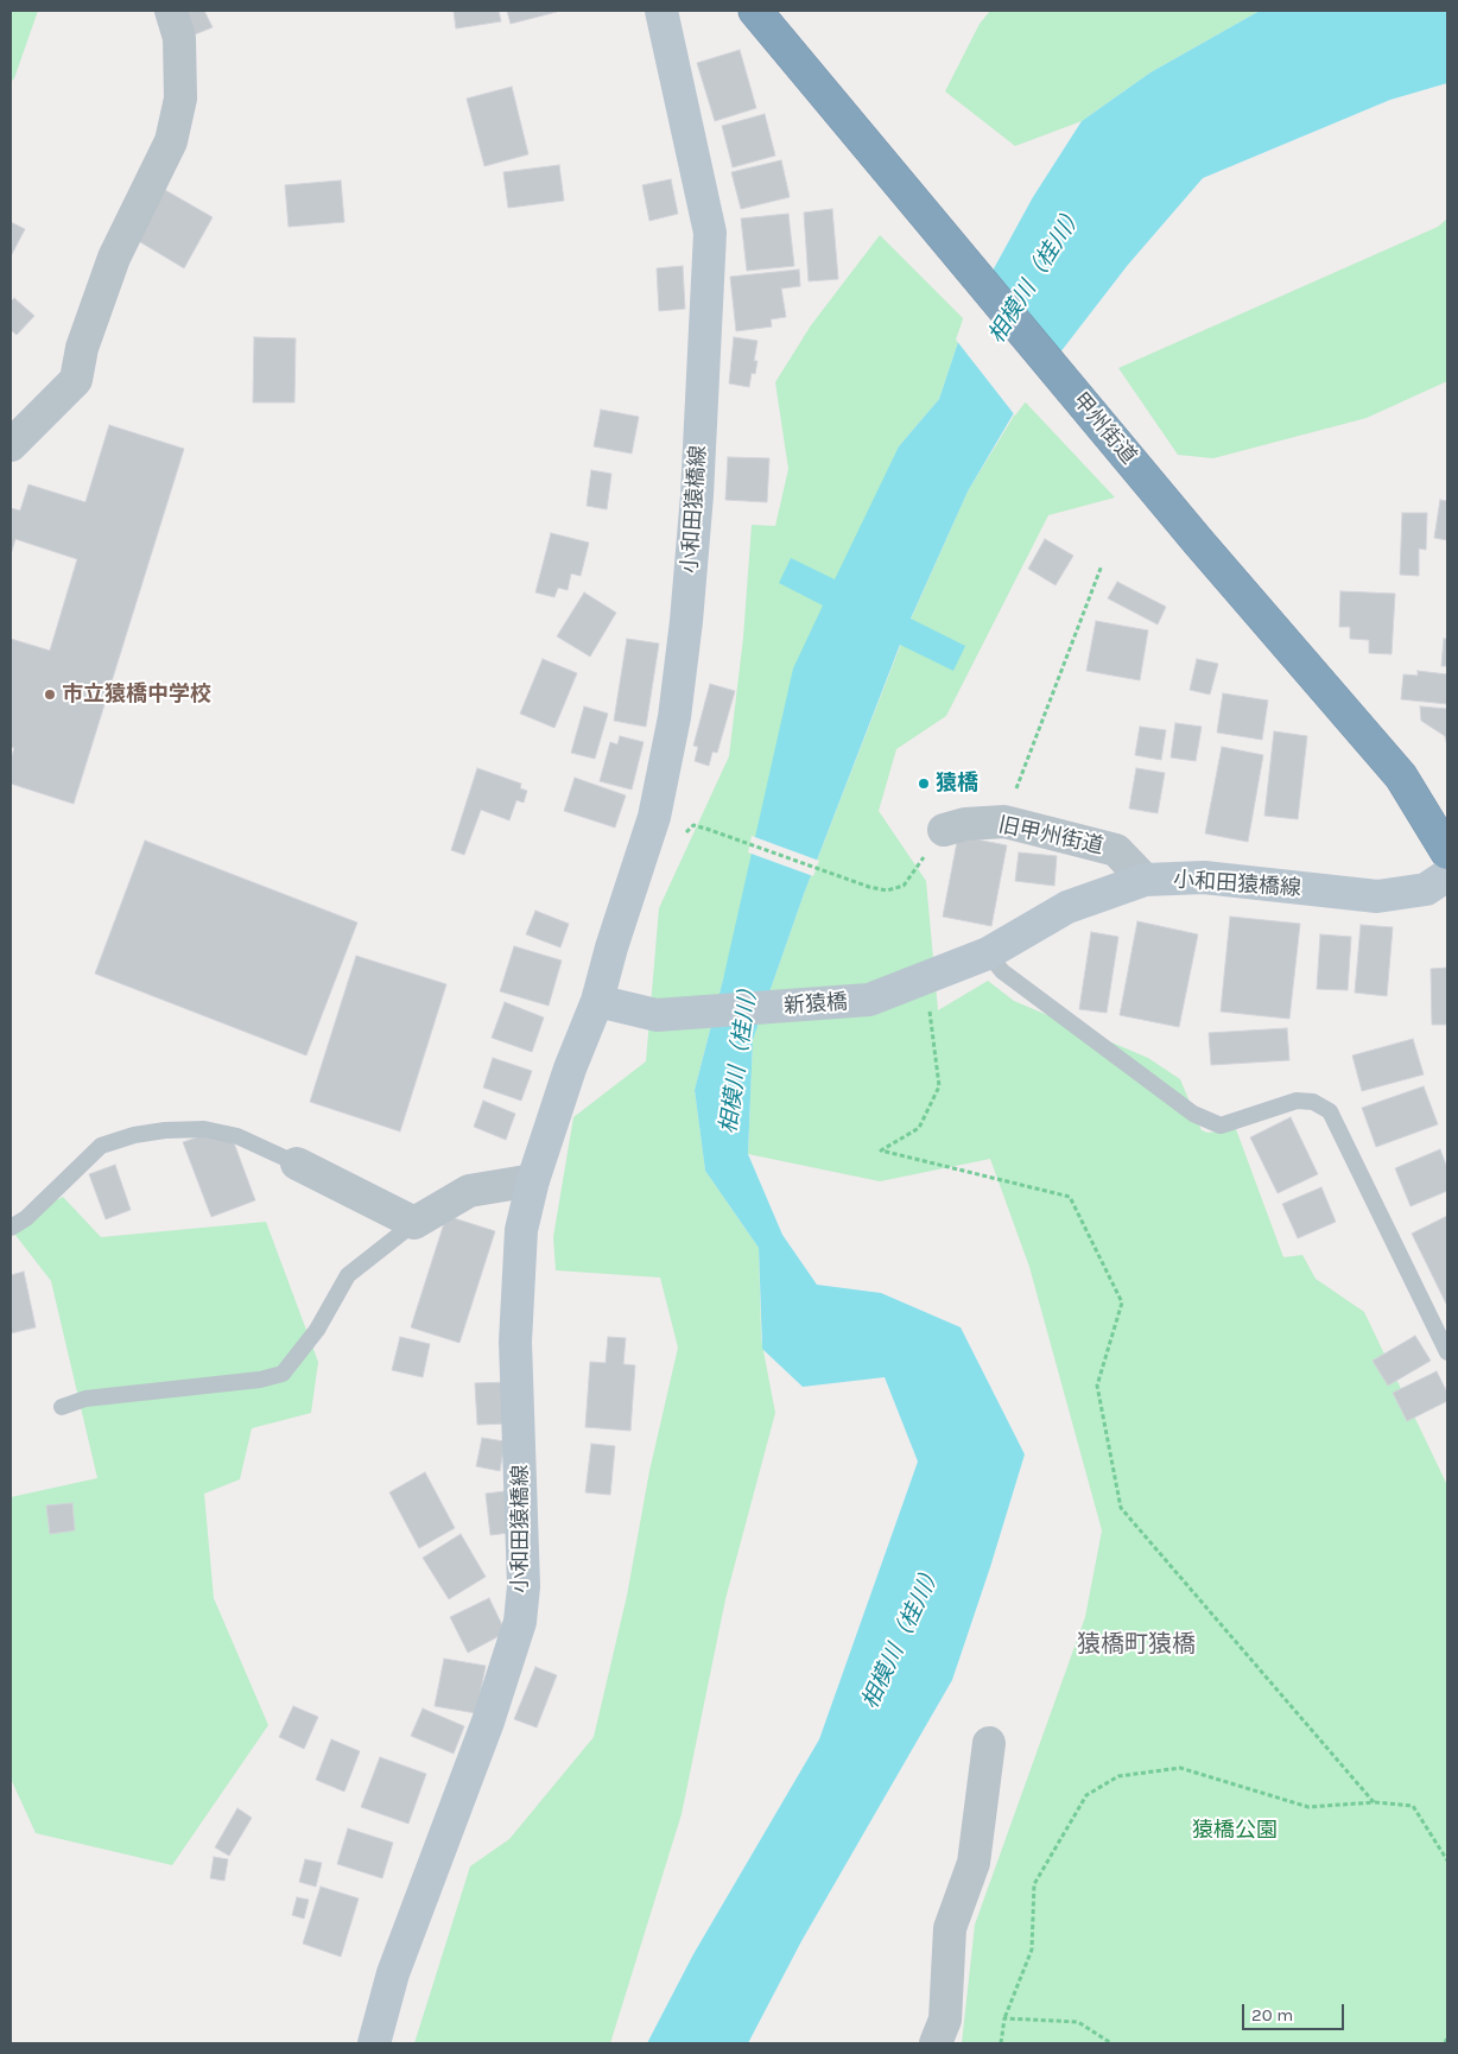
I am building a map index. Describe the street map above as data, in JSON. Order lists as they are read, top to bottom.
{
  "streets": {
    "highway": ["甲州街道"],
    "main road": ["小和田猿橋線", "新猿橋"],
    "street": ["旧甲州街道"]
  },
  "crossings": [
    ["小和田猿橋線", "旧甲州街道"],
    ["小和田猿橋線", "新猿橋"]
  ],
  "districts": ["猿橋町猿橋"],
  "water": ["相模川（桂川）"],
  "parks": ["猿橋公園"],
  "places": ["市立猿橋中学校", "猿橋"],
  "scale_bar": "20 m"
}
